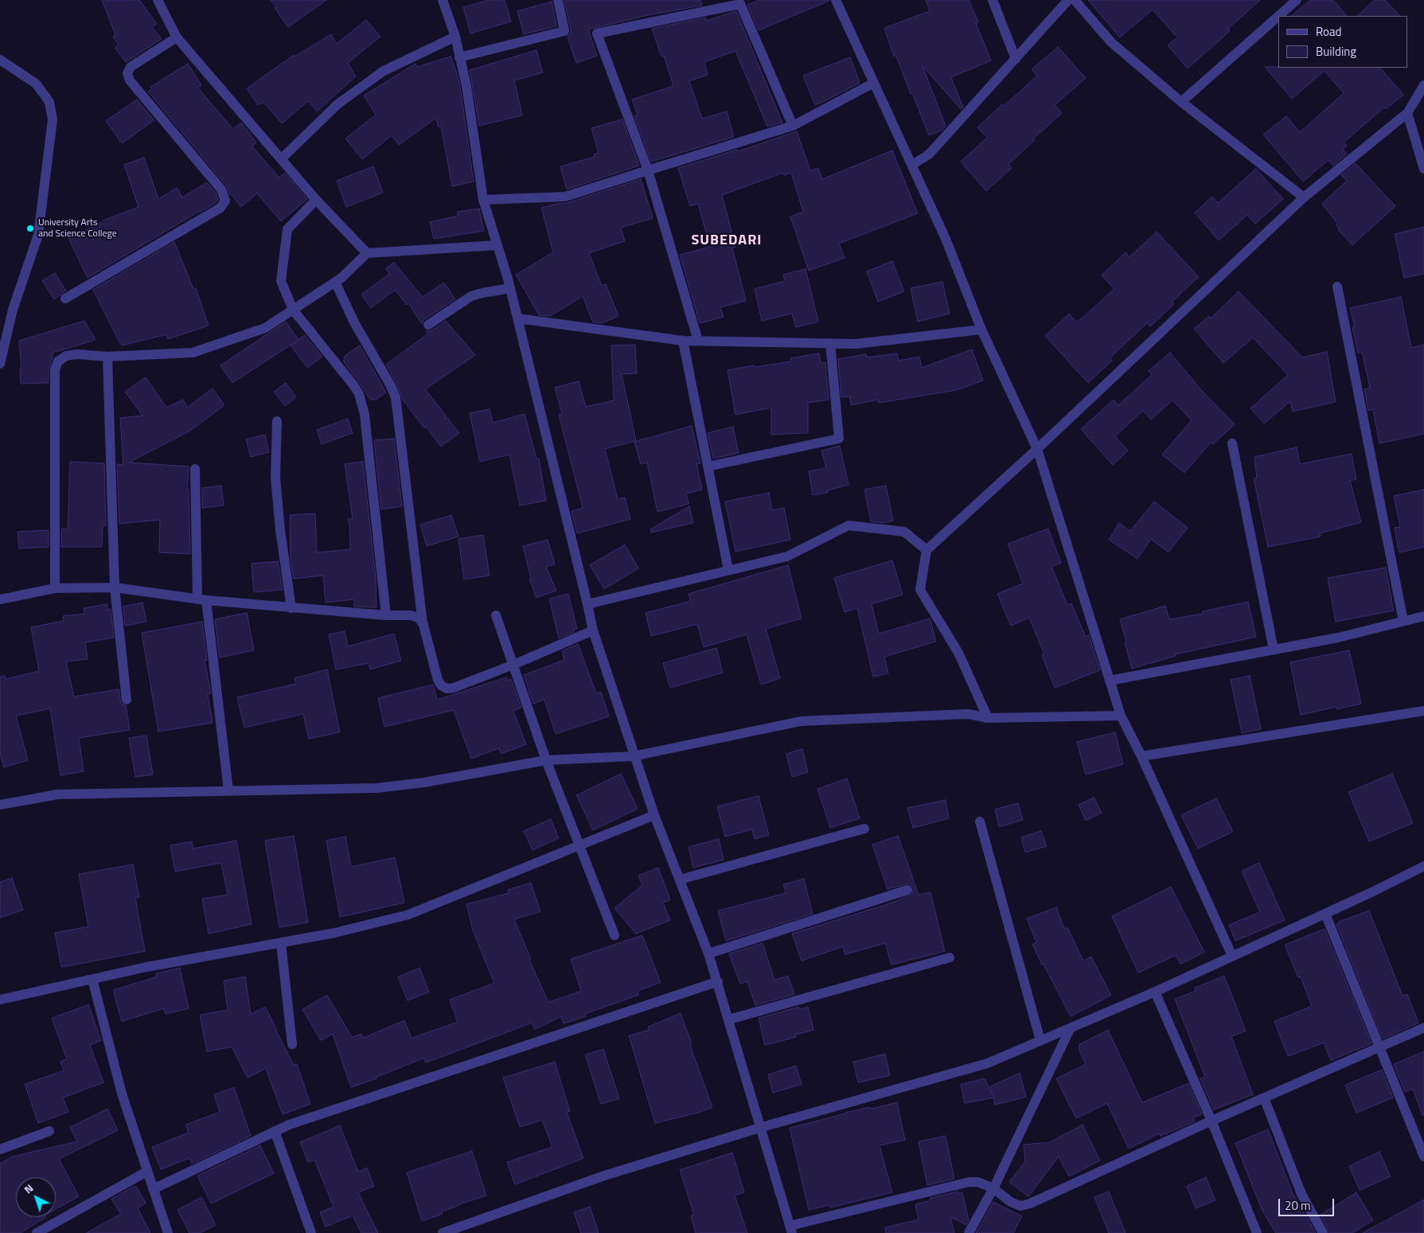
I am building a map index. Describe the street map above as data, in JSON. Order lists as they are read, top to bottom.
{
  "districts": ["SUBEDARI"],
  "places": ["University Arts and Science College"],
  "legend": ["Road", "Building"],
  "scale_bar": "20 m",
  "north": "top left"
}
